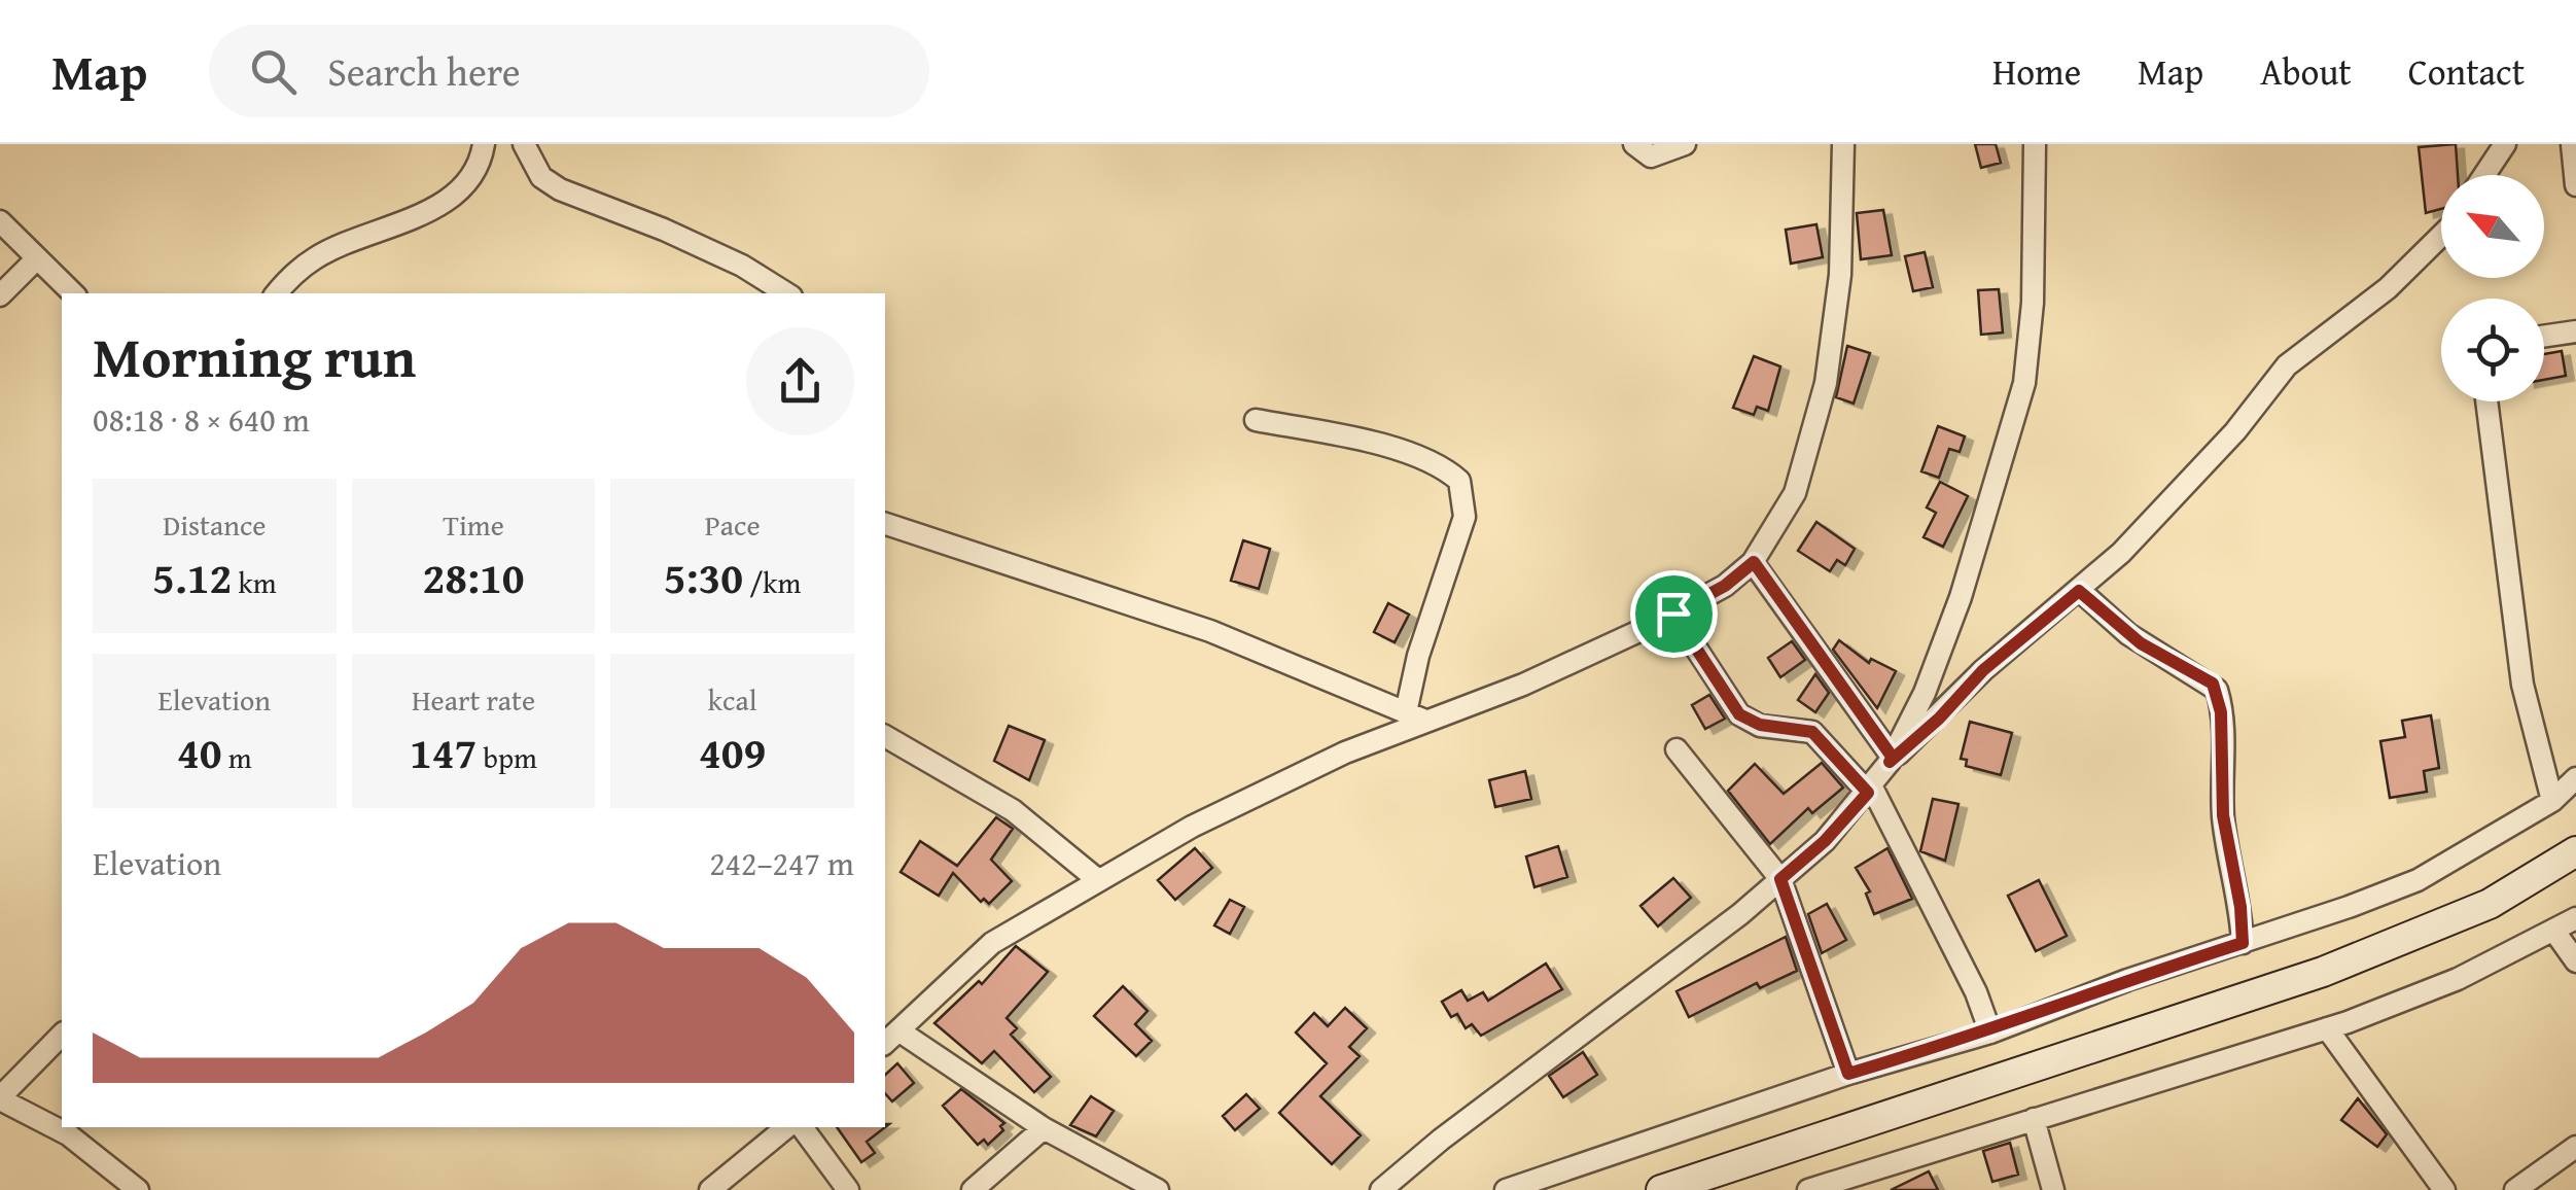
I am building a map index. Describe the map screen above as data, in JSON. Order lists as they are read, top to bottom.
{
  "north": "top left",
  "page": {
    "header": "Map",
    "search": "Search here",
    "nav": [
      "Home",
      "Map",
      "About",
      "Contact"
    ],
    "heading": ["Morning run", "08:18 · 8 × 640 m"],
    "stats": [
      ["Distance", "5.12 km"],
      ["Time", "28:10"],
      ["Pace", "5:30 /km"],
      ["Elevation", "40 m"],
      ["Heart rate", "147 bpm"],
      ["kcal", "409"]
    ],
    "chart": ["Elevation", "242–247 m"]
  }
}
